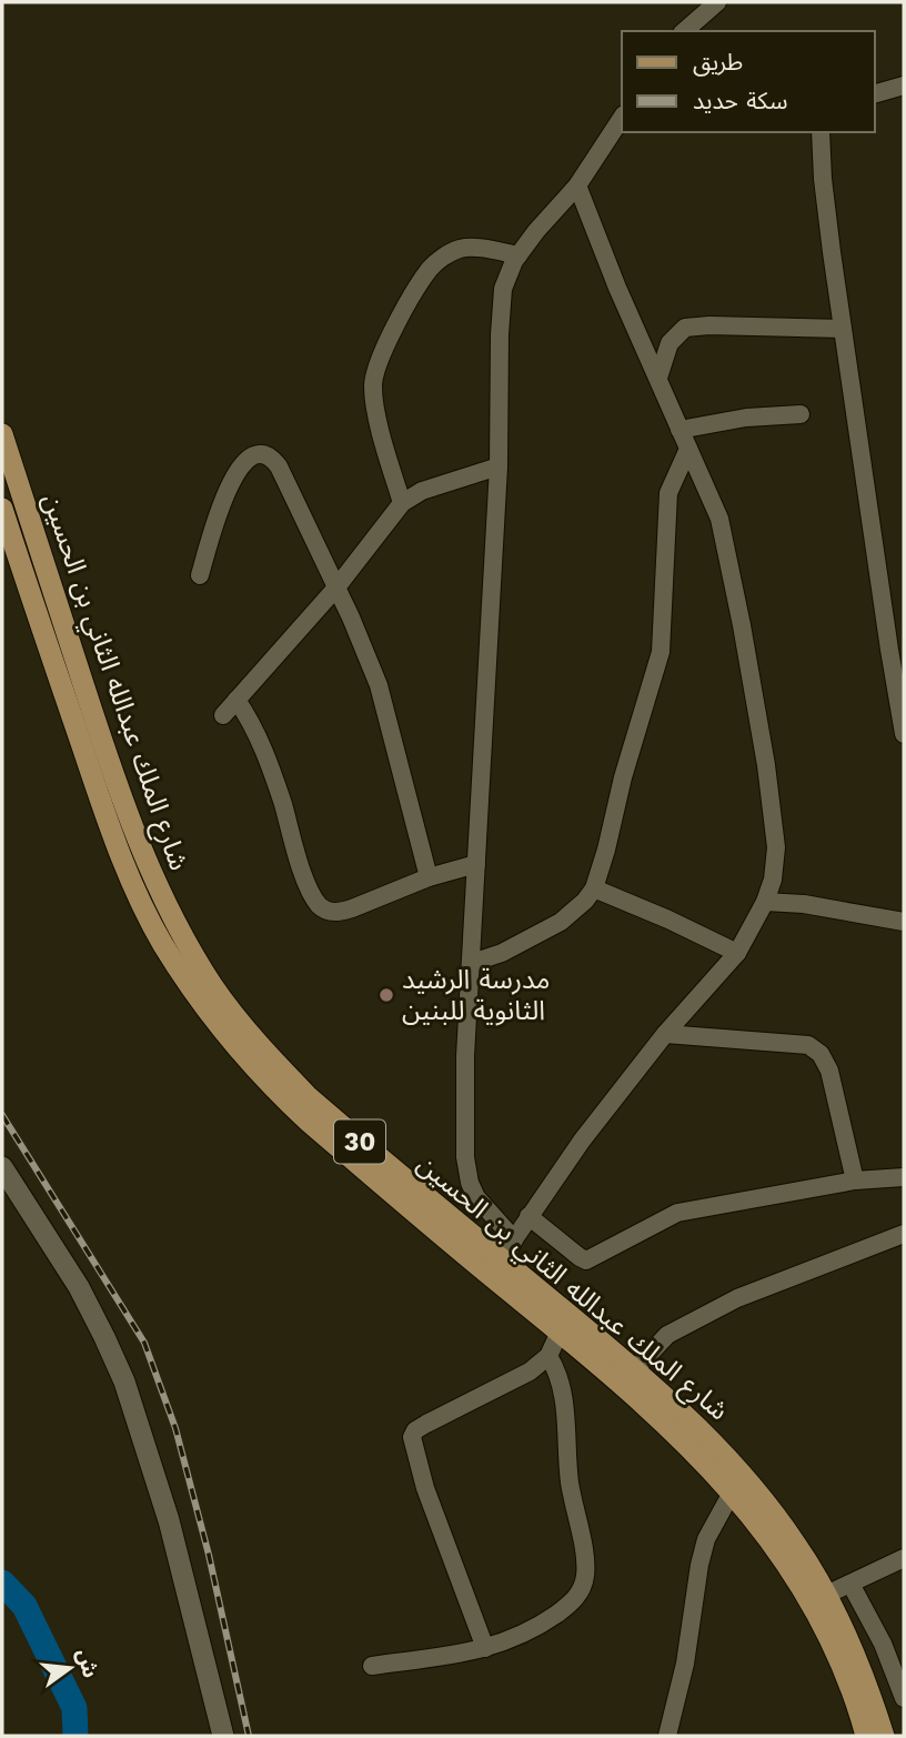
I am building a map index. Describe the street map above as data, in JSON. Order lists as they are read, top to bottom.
{
  "streets": {
    "main road": ["شارع الملك عبدالله الثاني بن الحسين", "30"]
  },
  "places": ["مدرسة الرشيد الثانوية للبنين"],
  "legend": ["طريق", "سكة حديد"],
  "north": "right"
}
